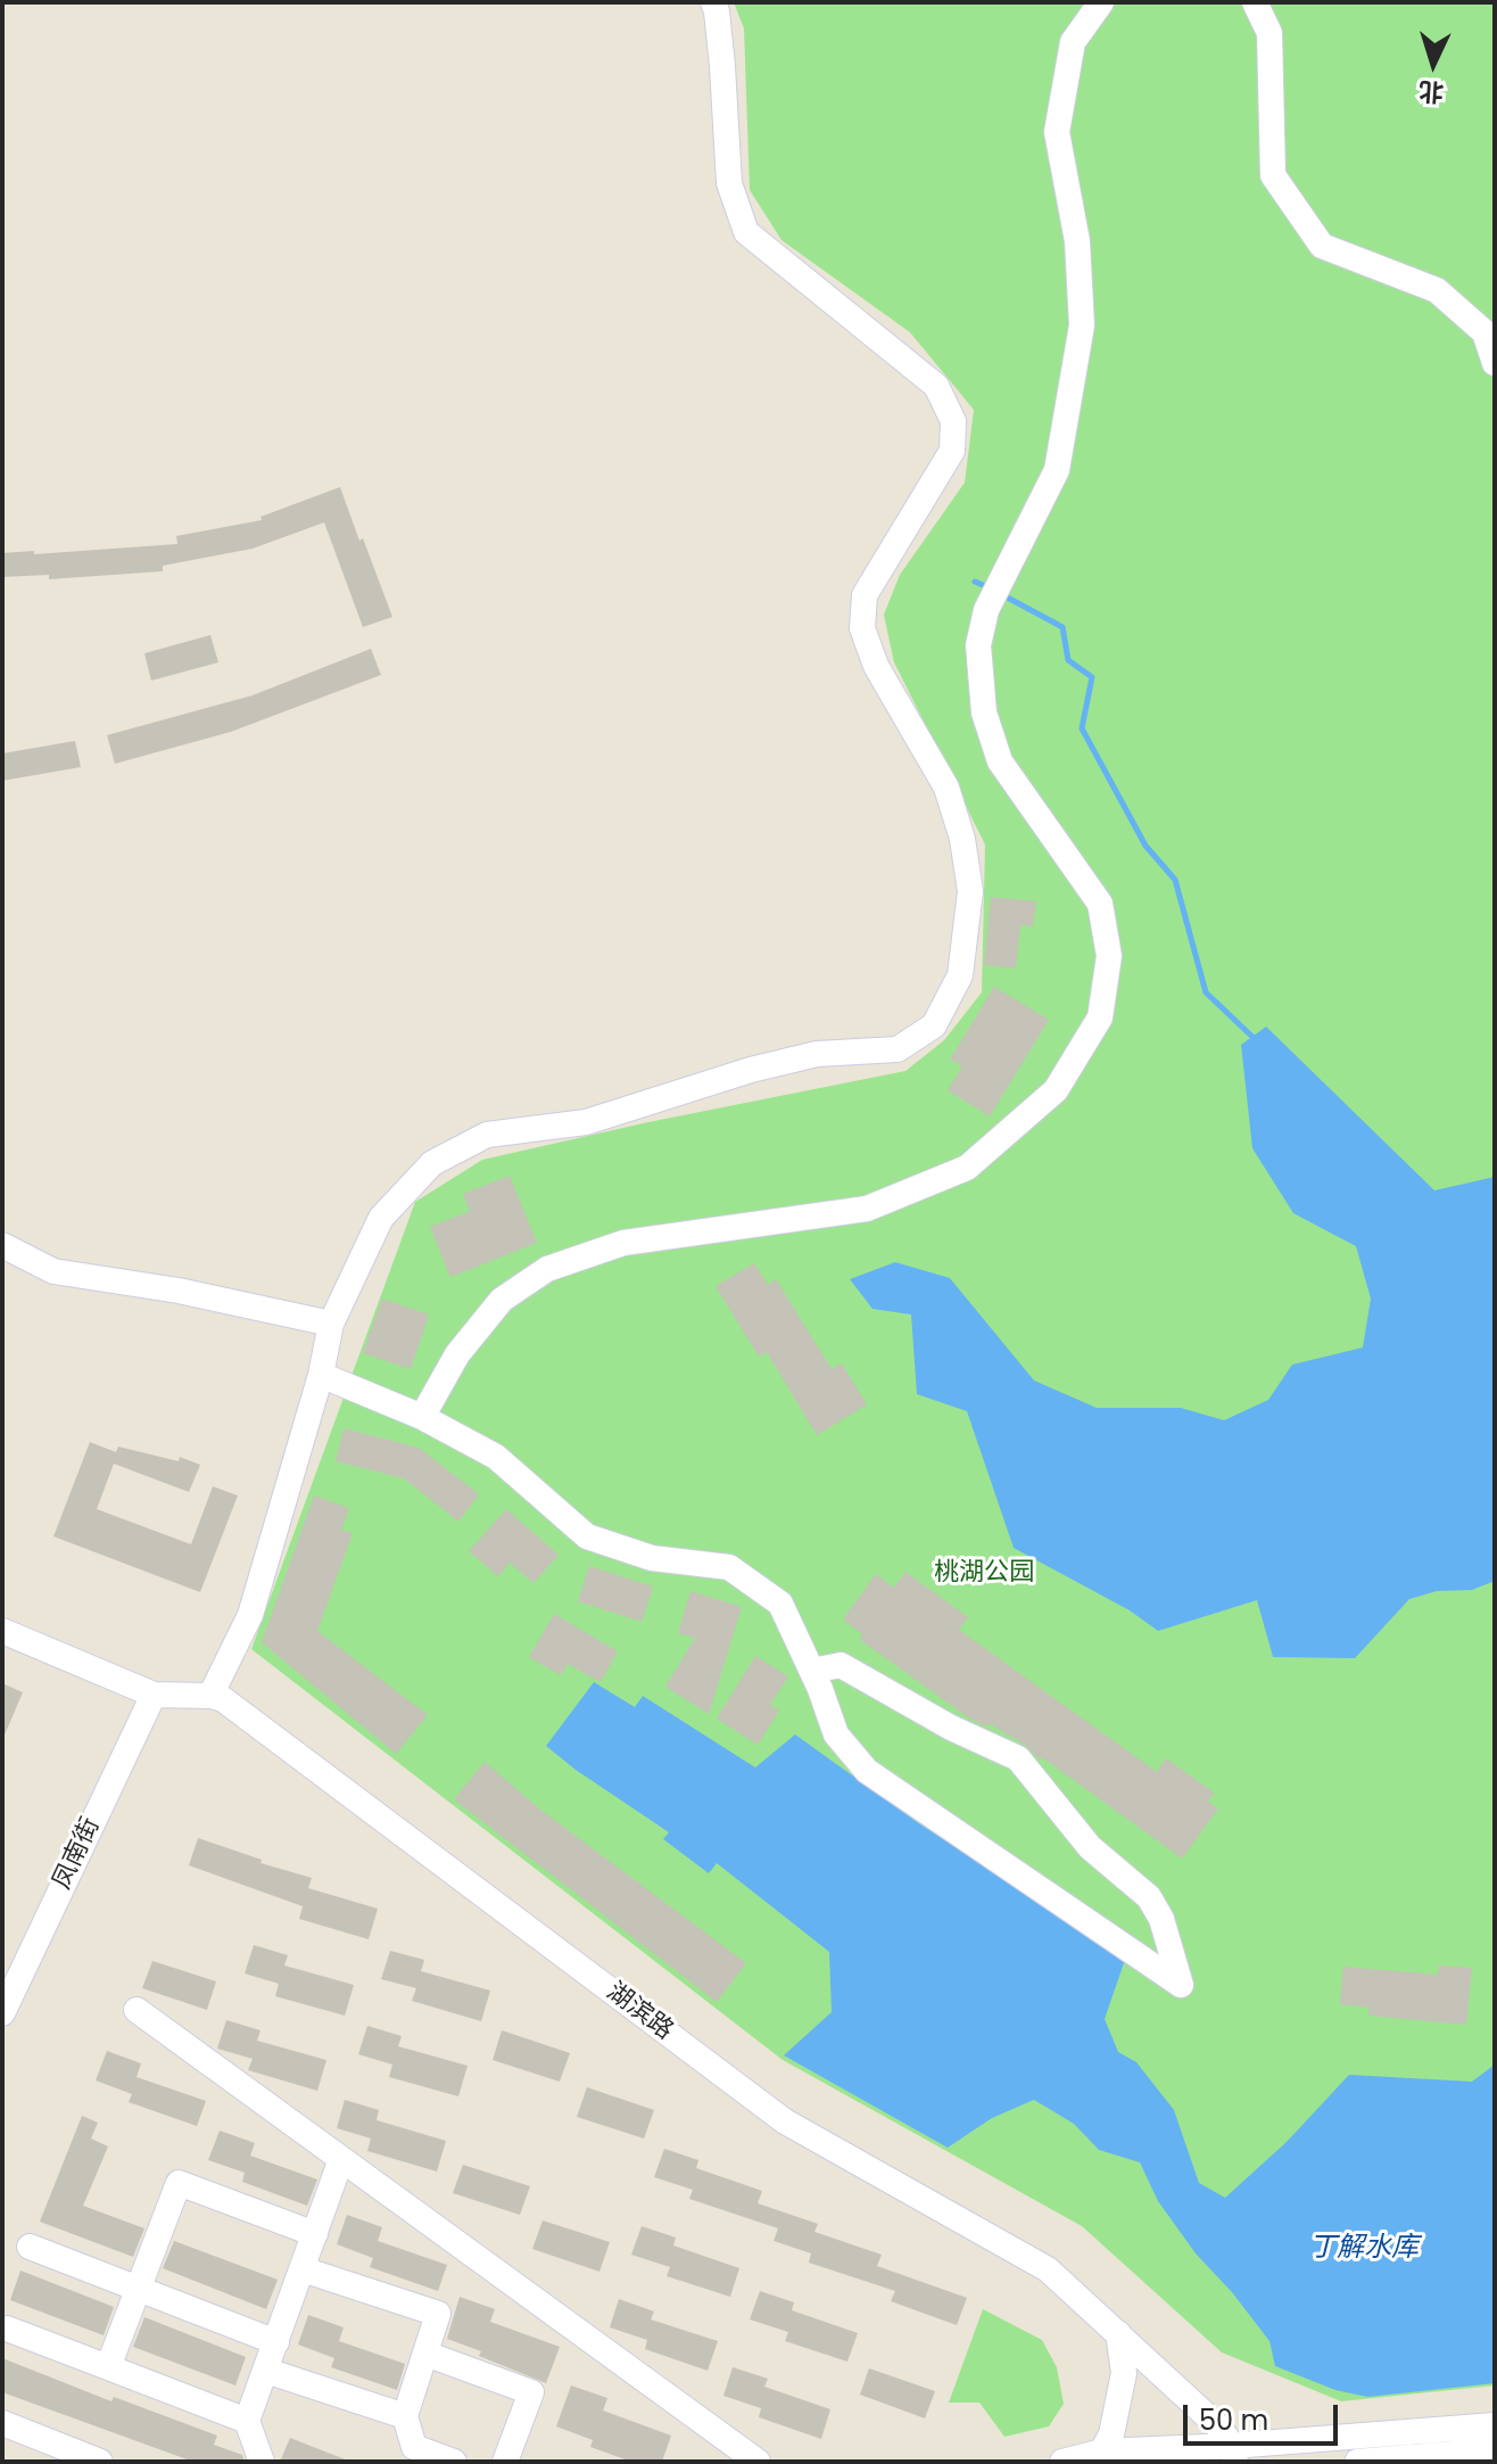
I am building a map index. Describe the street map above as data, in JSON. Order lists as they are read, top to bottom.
{
  "streets": {
    "street": ["凤南街", "湖滨路"]
  },
  "crossings": [
    ["凤南街", "湖滨路"]
  ],
  "water": ["丁解水库"],
  "parks": ["桃湖公园"],
  "scale_bar": "50 m",
  "north": "bottom"
}
